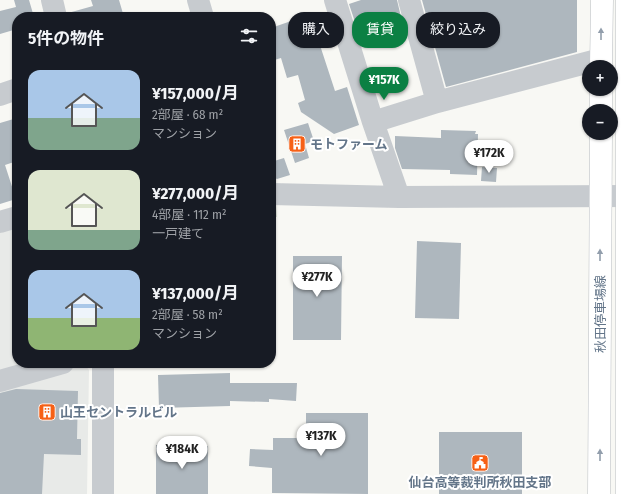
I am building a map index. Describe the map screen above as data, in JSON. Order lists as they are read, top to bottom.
{
  "streets": {
    "main road": ["秋田停車場線"]
  },
  "places": {
    "building": ["モトファーム", "山王セントラルビル"],
    "public building": ["仙台高等裁判所秋田支部"]
  },
  "page": {
    "chip": ["購入", "賃貸", "絞り込み"],
    "heading": "5件の物件",
    "map_buttons": ["+", "−"],
    "list": [
      {
        "name": "¥157,000/月",
        "note": "2部屋 · 68 m² · マンション"
      },
      {
        "name": "¥277,000/月",
        "note": "4部屋 · 112 m² · 一戸建て"
      },
      {
        "name": "¥137,000/月",
        "note": "2部屋 · 58 m² · マンション"
      }
    ],
    "price": [
      "¥157K",
      "¥172K",
      "¥277K",
      "¥137K",
      "¥184K"
    ]
  }
}
